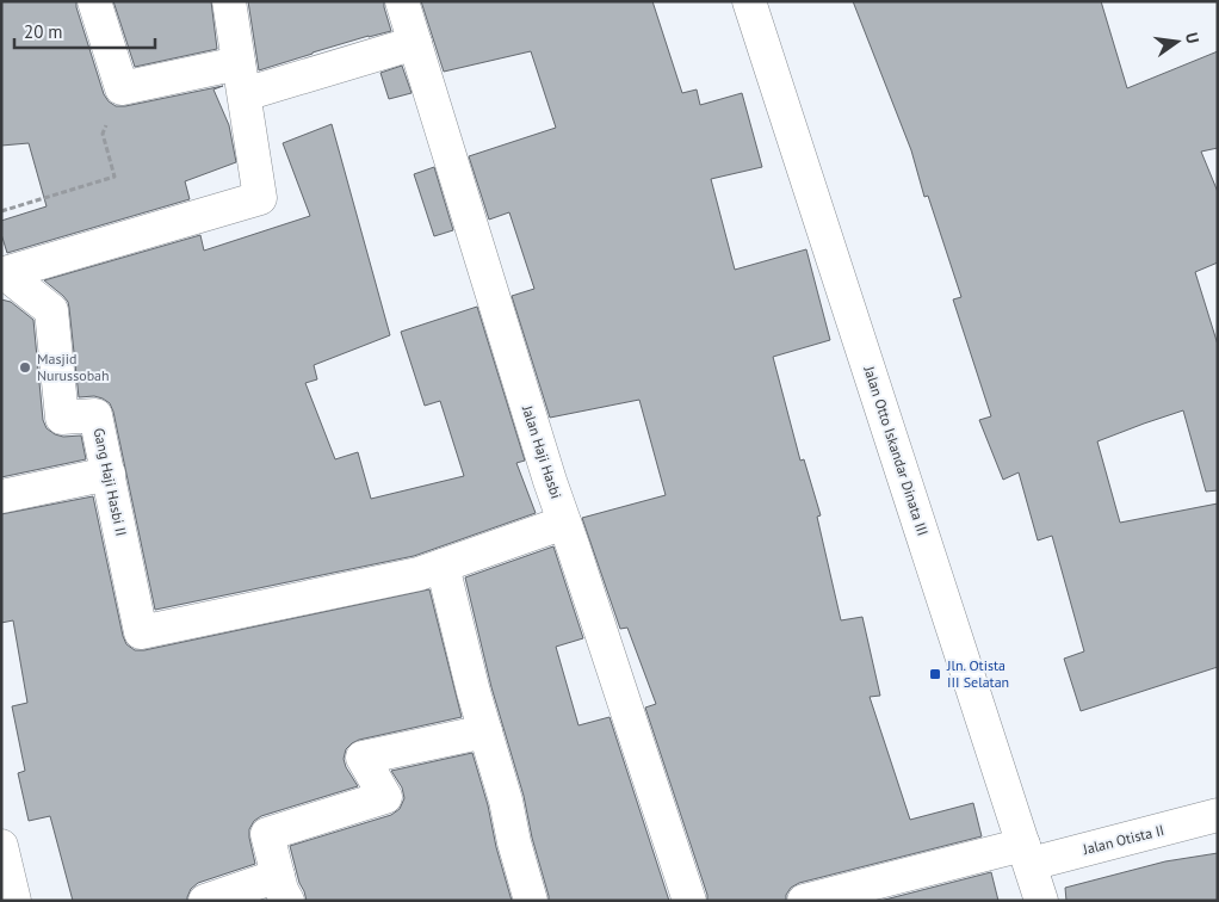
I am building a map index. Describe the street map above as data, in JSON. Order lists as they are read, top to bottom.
{
  "streets": {
    "street": [
      "Jalan Otto Iskandar Dinata III",
      "Jalan Haji Hasbi",
      "Gang Haji Hasbi II",
      "Jalan Otista II"
    ]
  },
  "crossings": [
    ["Jalan Otto Iskandar Dinata III", "Jalan Otista II"],
    ["Jalan Haji Hasbi", "Gang Haji Hasbi II"]
  ],
  "places": {
    "other": ["Masjid Nurussobah"],
    "transit": ["Jln. Otista III Selatan"]
  },
  "scale_bar": "20 m",
  "north": "right"
}
